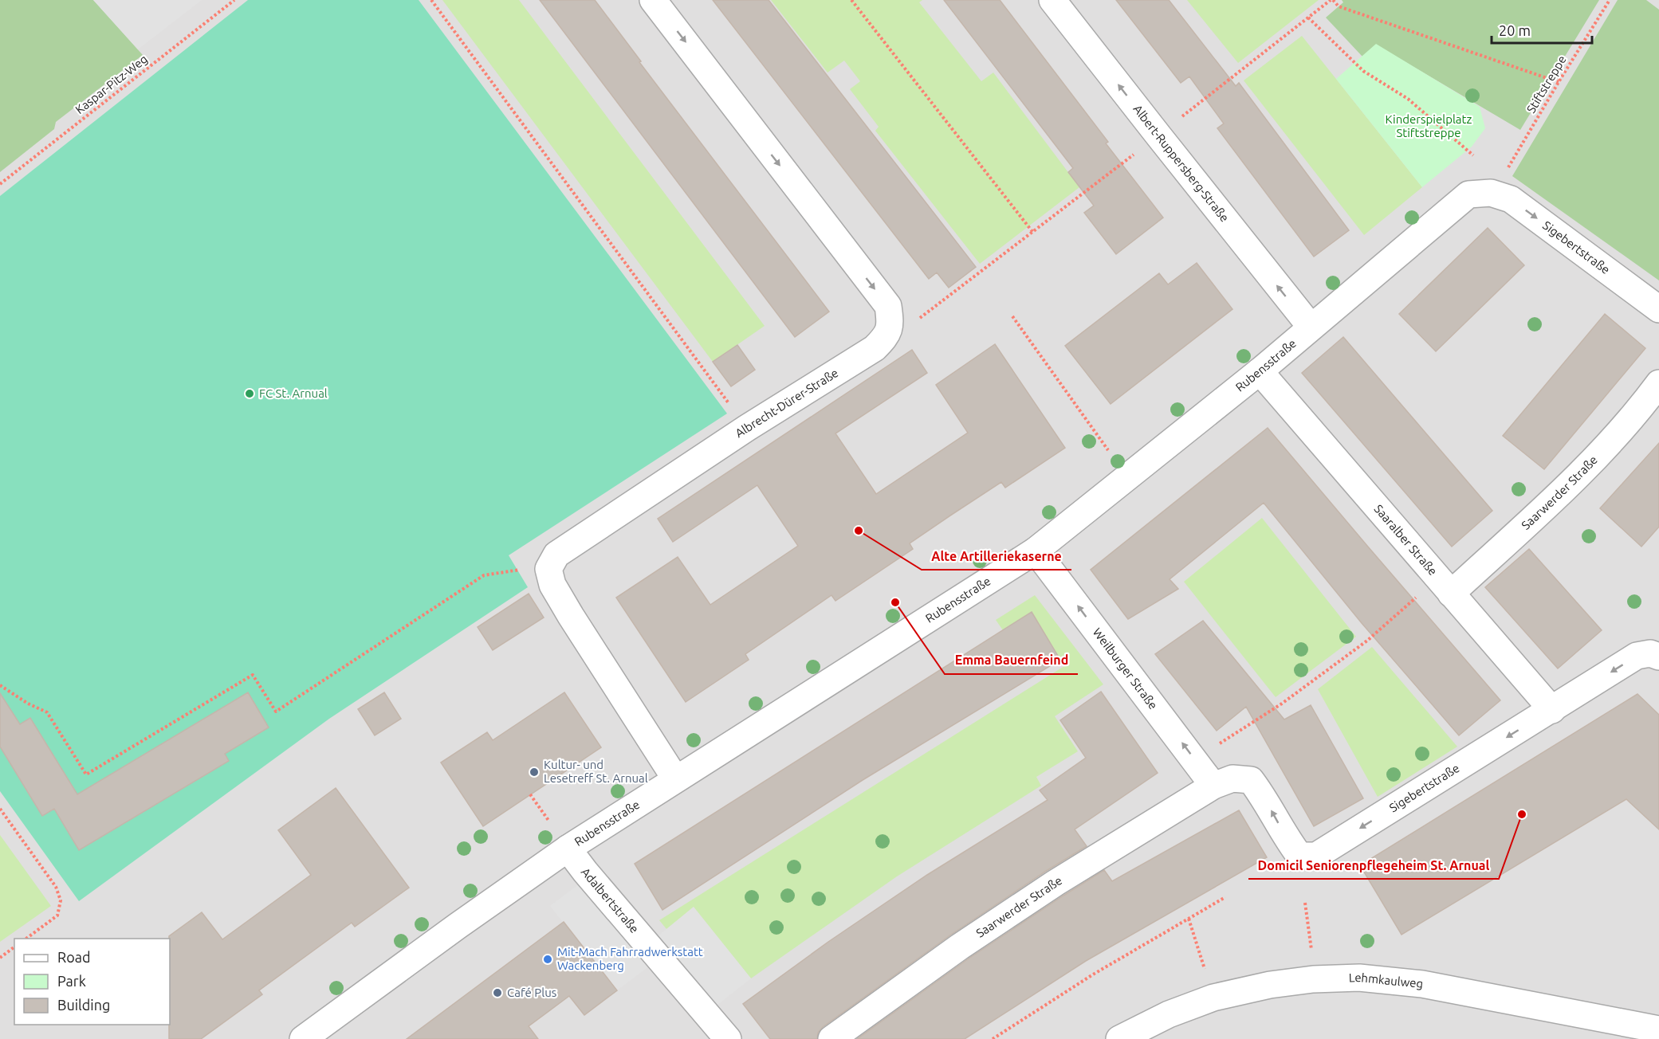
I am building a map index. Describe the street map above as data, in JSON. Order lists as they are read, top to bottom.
{
  "streets": {
    "street": [
      "Albert-Ruppersberg-Straße",
      "Sigebertstraße",
      "Rubensstraße",
      "Albrecht-Dürer-Straße",
      "Saarwerder Straße",
      "Saaralber Straße",
      "Weilburger Straße",
      "Adalbertstraße",
      "Lehmkaulweg"
    ],
    "path": ["Kaspar-Pitz-Weg", "Stiftstreppe"]
  },
  "crossings": [
    ["Albert-Ruppersberg-Straße", "Rubensstraße"],
    ["Sigebertstraße", "Rubensstraße"],
    ["Sigebertstraße", "Saarwerder Straße"],
    ["Sigebertstraße", "Saaralber Straße"],
    ["Sigebertstraße", "Weilburger Straße"],
    ["Rubensstraße", "Saaralber Straße"],
    ["Rubensstraße", "Weilburger Straße"],
    ["Rubensstraße", "Adalbertstraße"],
    ["Saarwerder Straße", "Saaralber Straße"],
    ["Saarwerder Straße", "Weilburger Straße"]
  ],
  "one_way": ["Albert-Ruppersberg-Straße", "Weilburger Straße"],
  "parks": ["Kinderspielplatz Stiftstreppe"],
  "places": [
    "FC St. Arnual",
    "Alte Artilleriekaserne",
    "Emma Bauernfeind",
    "Kultur- und Lesetreff St. Arnual",
    "Domicil Seniorenpflegeheim St. Arnual",
    "Mit-Mach Fahrradwerkstatt Wackenberg",
    "Café Plus"
  ],
  "legend": ["Road", "Park", "Building"],
  "scale_bar": "20 m"
}
